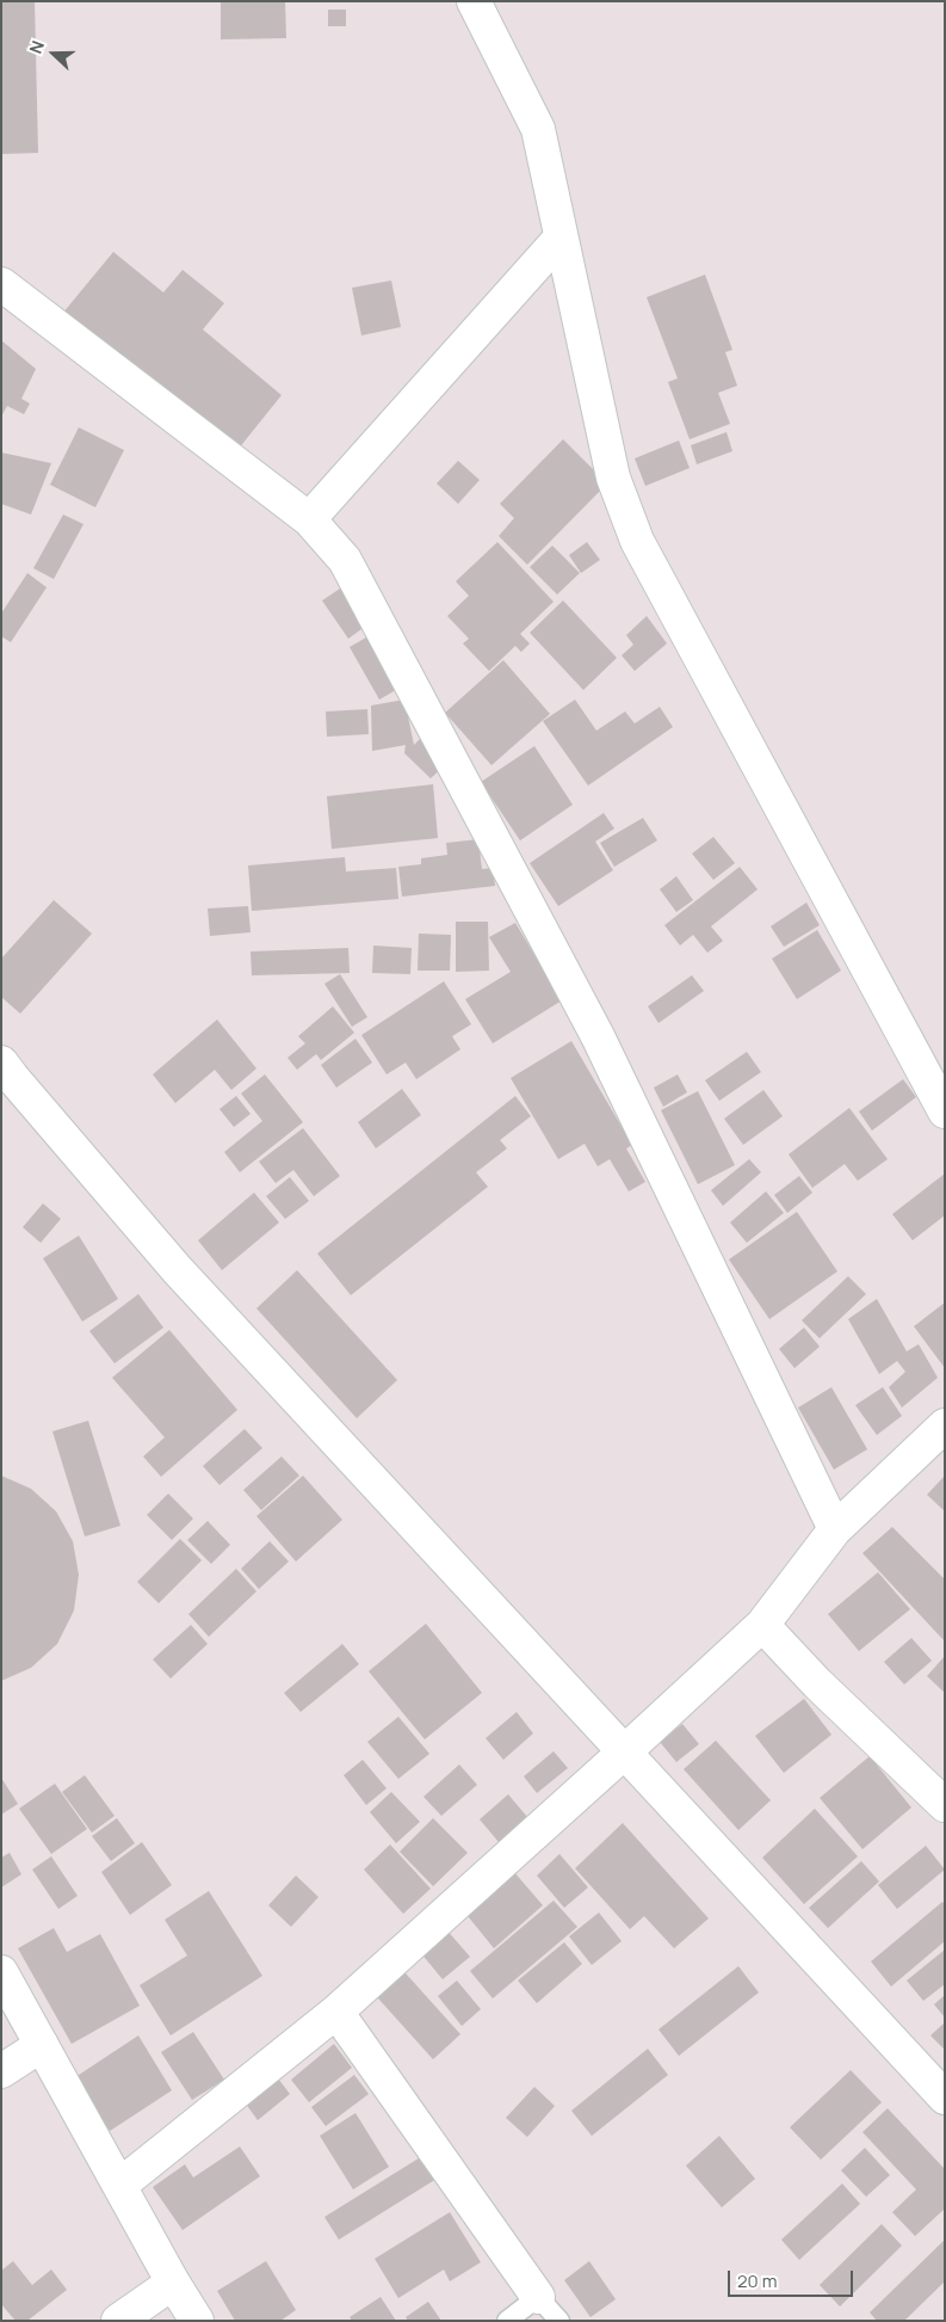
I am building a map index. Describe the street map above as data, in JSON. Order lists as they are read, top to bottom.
{
  "scale_bar": "20 m",
  "north": "left"
}
